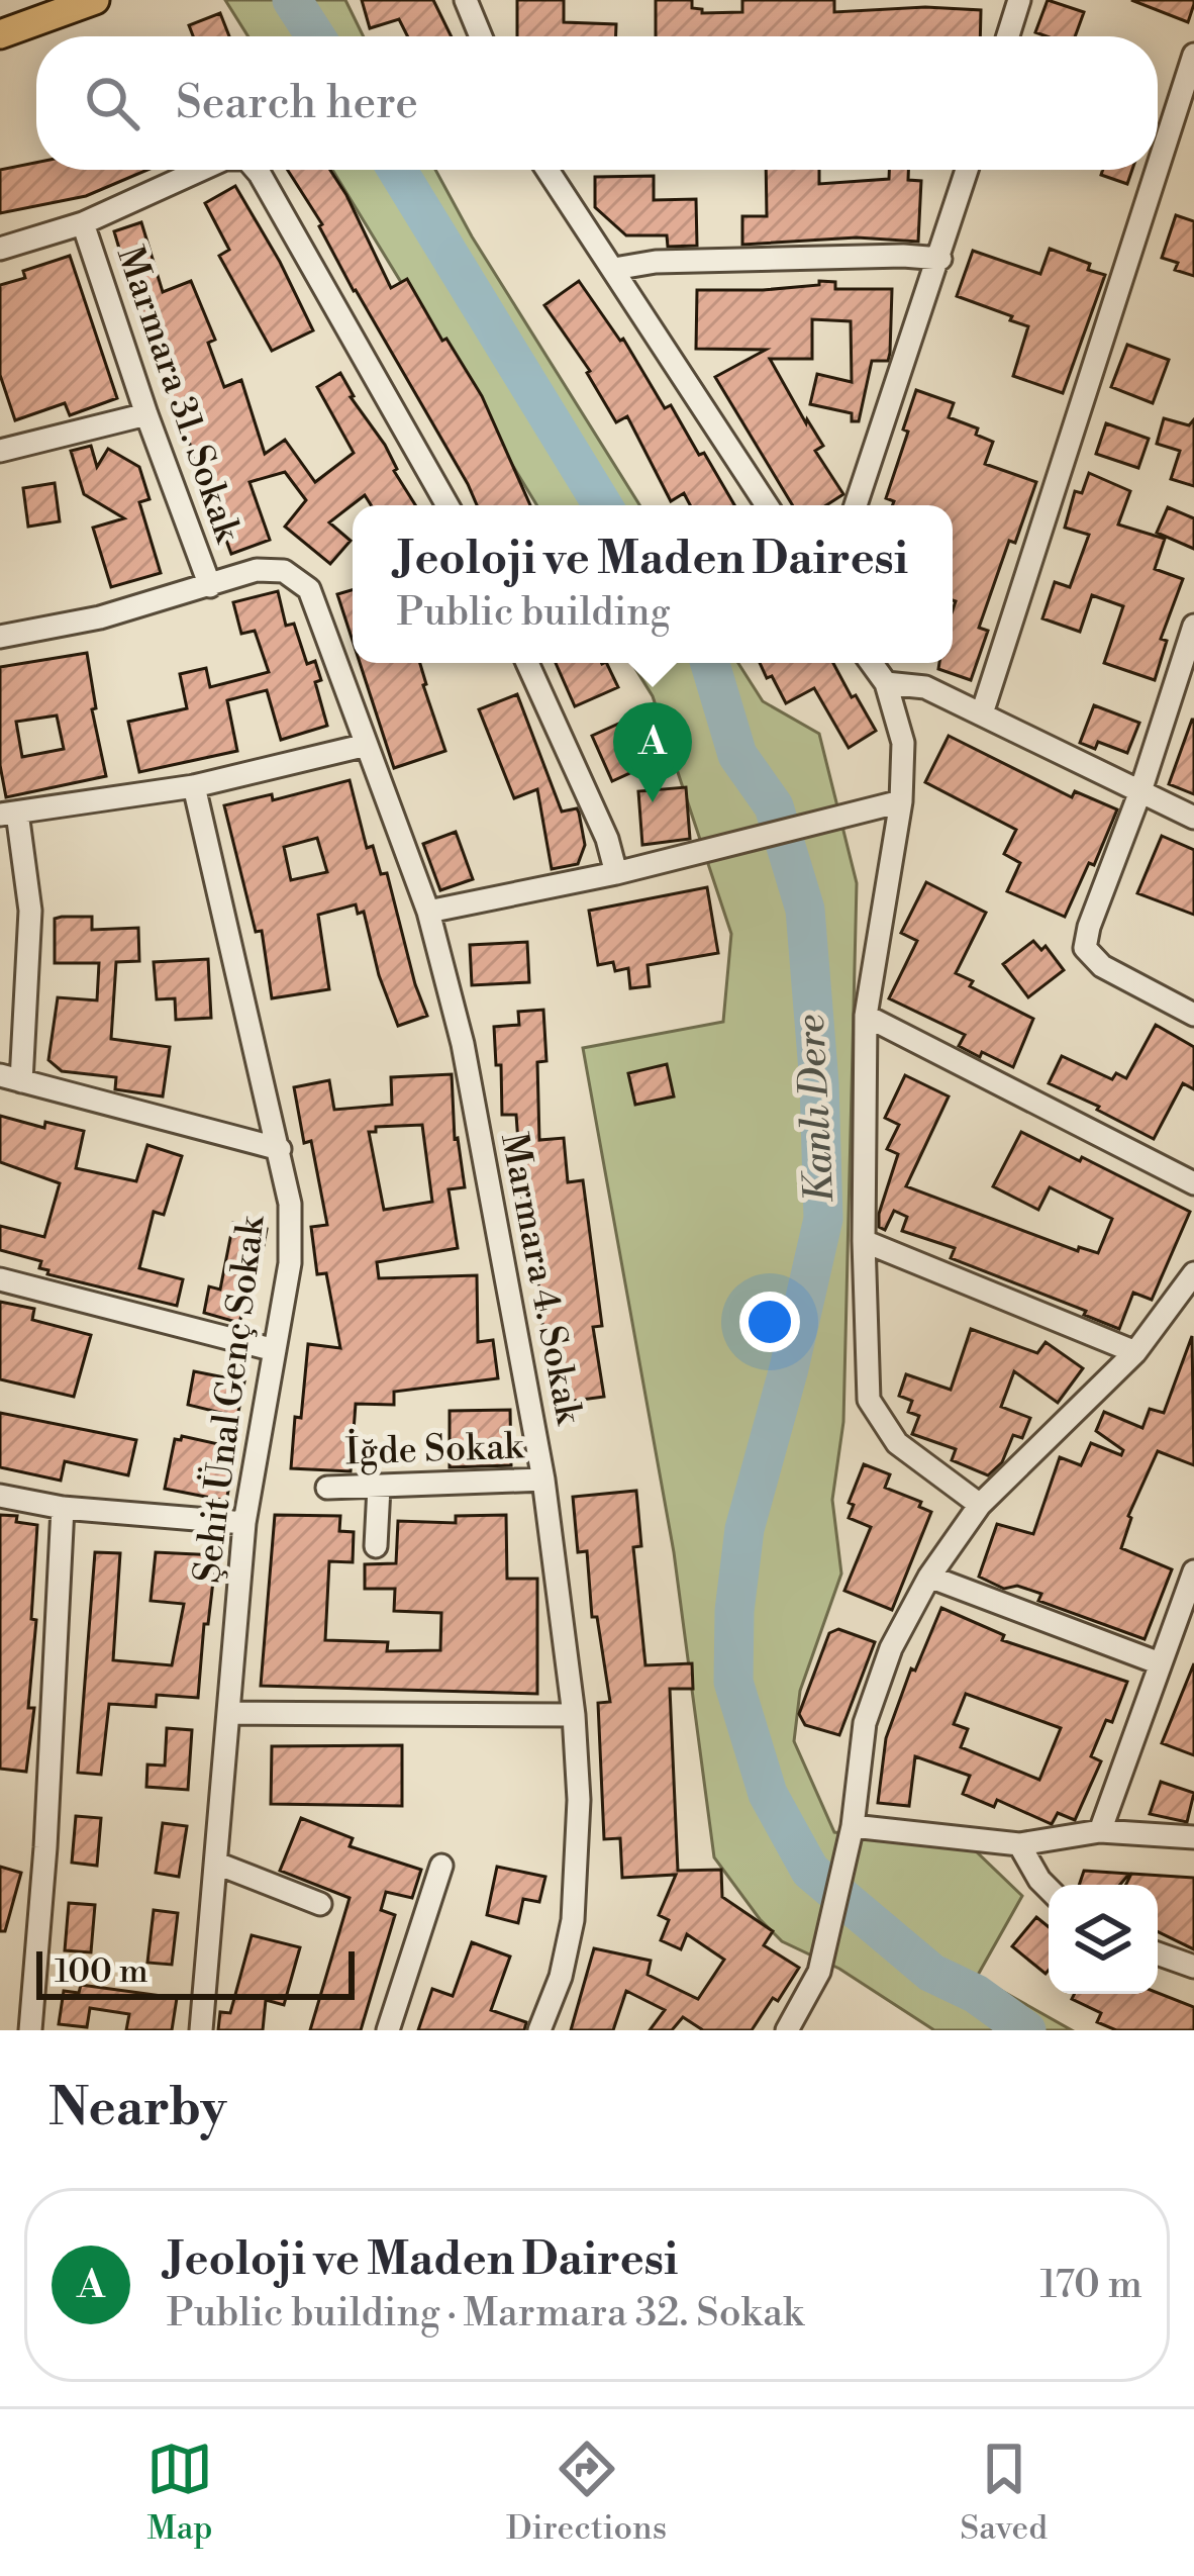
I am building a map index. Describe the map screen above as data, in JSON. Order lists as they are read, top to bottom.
{
  "streets": {
    "street": [
      "Marmara 31. Sokak",
      "Marmara 4. Sokak",
      "Şehit Ünal Genç Sokak",
      "İğde Sokak"
    ]
  },
  "crossings": [
    ["Marmara 31. Sokak", "Marmara 4. Sokak"],
    ["Marmara 4. Sokak", "İğde Sokak"]
  ],
  "water": ["Kanlı Dere"],
  "scale_bar": "100 m",
  "page": {
    "search": "Search here",
    "popup": ["Jeoloji ve Maden Dairesi", "Public building"],
    "pins": "A",
    "scale": "100 m",
    "heading": "Nearby",
    "list": [
      {
        "mark": "A",
        "name": "Jeoloji ve Maden Dairesi",
        "note": "Public building · Marmara 32. Sokak",
        "value": "170 m"
      }
    ],
    "nav": ["Map", "Directions", "Saved"]
  }
}
